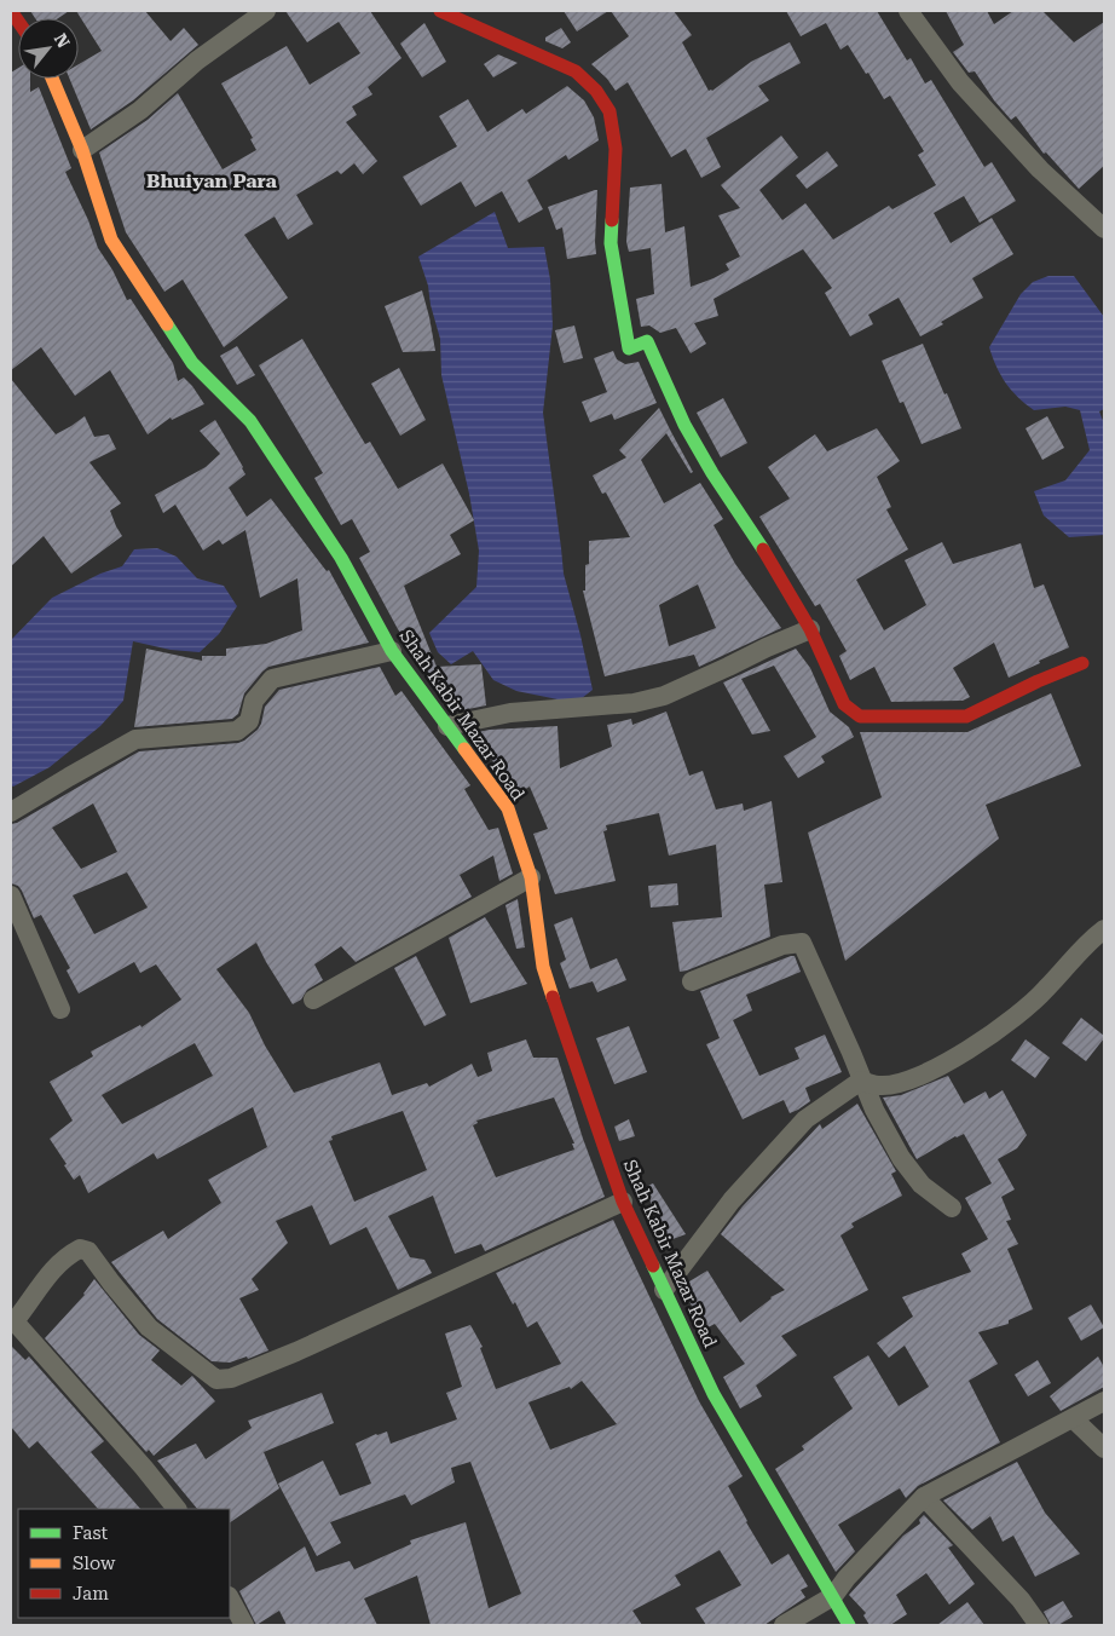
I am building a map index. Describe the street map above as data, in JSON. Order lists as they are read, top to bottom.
{
  "streets": {
    "street": ["Shah Kabir Mazar Road"]
  },
  "districts": ["Bhuiyan Para"],
  "legend": ["Fast", "Slow", "Jam"],
  "north": "top right"
}
